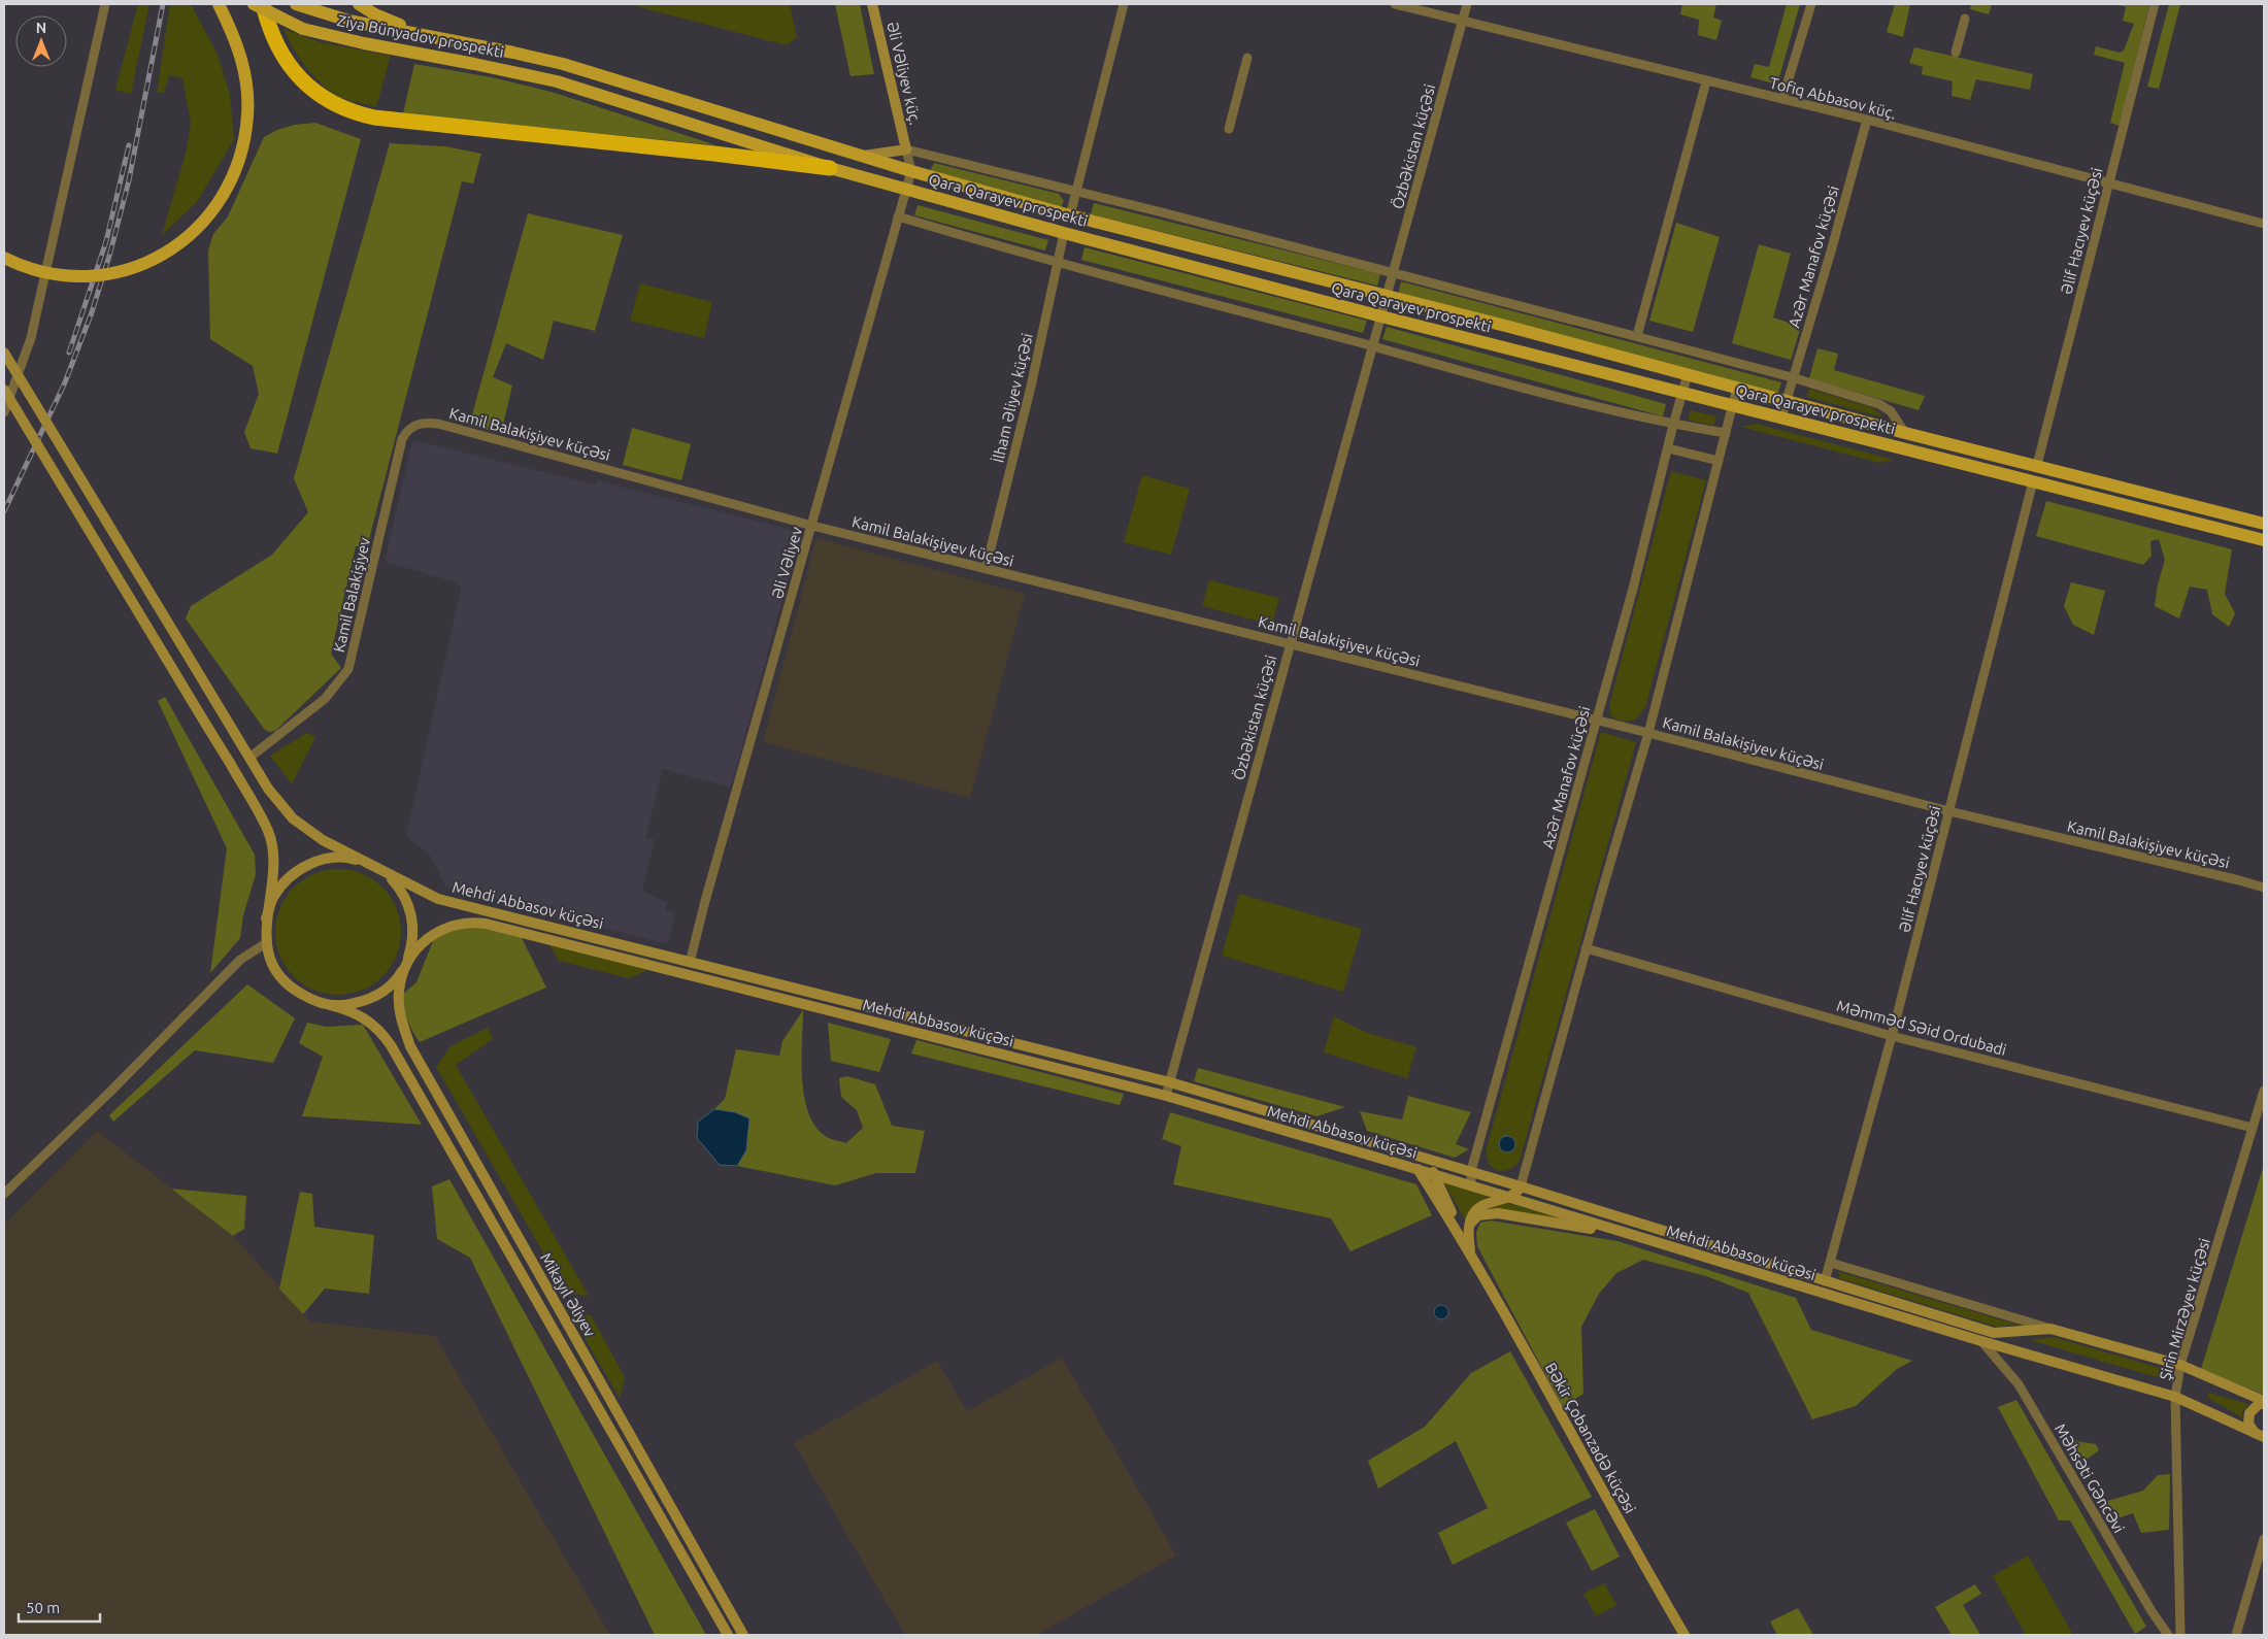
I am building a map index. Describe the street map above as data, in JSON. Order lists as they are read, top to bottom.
{
  "streets": {
    "main road": ["Ziya Bünyadov prospekti", "Qara Qarayev prospekti"],
    "street": [
      "Əli Vəliyev küç.",
      "Tofiq Abbasov küç.",
      "Özbəkistan küçəsi",
      "Əlif Hacıyev küçəsi",
      "Azər Manafov küçəsi",
      "İlham Əliyev küçəsi",
      "Kamil Balakişiyev küçəsi",
      "Əli Vəliyev",
      "Kamil Balakişiyev",
      "Mehdi Abbasov küçəsi",
      "Məmməd Səid Ordubadi",
      "Mikayıl Əliyev",
      "Şirin Mirzəyev küçəsi",
      "Bəkir Çobanzadə küçəsi",
      "Məhsəti Gəncəvi"
    ]
  },
  "crossings": [
    ["Ziya Bünyadov prospekti", "Qara Qarayev prospekti"],
    ["Tofiq Abbasov küç.", "Özbəkistan küçəsi"],
    ["Tofiq Abbasov küç.", "Əlif Hacıyev küçəsi"],
    ["Tofiq Abbasov küç.", "Azər Manafov küçəsi"],
    ["Özbəkistan küçəsi", "Qara Qarayev prospekti"],
    ["Özbəkistan küçəsi", "Kamil Balakişiyev küçəsi"],
    ["Özbəkistan küçəsi", "Mehdi Abbasov küçəsi"],
    ["Qara Qarayev prospekti", "Əlif Hacıyev küçəsi"],
    ["Qara Qarayev prospekti", "Azər Manafov küçəsi"],
    ["Qara Qarayev prospekti", "İlham Əliyev küçəsi"],
    ["Qara Qarayev prospekti", "Əli Vəliyev"],
    ["Əlif Hacıyev küçəsi", "Kamil Balakişiyev küçəsi"],
    ["Əlif Hacıyev küçəsi", "Mehdi Abbasov küçəsi"],
    ["Əlif Hacıyev küçəsi", "Məmməd Səid Ordubadi"],
    ["Azər Manafov küçəsi", "Kamil Balakişiyev küçəsi"],
    ["Azər Manafov küçəsi", "Mehdi Abbasov küçəsi"],
    ["İlham Əliyev küçəsi", "Kamil Balakişiyev küçəsi"],
    ["Kamil Balakişiyev küçəsi", "Əli Vəliyev"],
    ["Kamil Balakişiyev küçəsi", "Kamil Balakişiyev"],
    ["Əli Vəliyev", "Mehdi Abbasov küçəsi"],
    ["Mehdi Abbasov küçəsi", "Mikayıl Əliyev"],
    ["Mehdi Abbasov küçəsi", "Şirin Mirzəyev küçəsi"],
    ["Mehdi Abbasov küçəsi", "Məhsəti Gəncəvi"],
    ["Məmməd Səid Ordubadi", "Şirin Mirzəyev küçəsi"]
  ],
  "scale_bar": "50 m",
  "north": "top"
}
